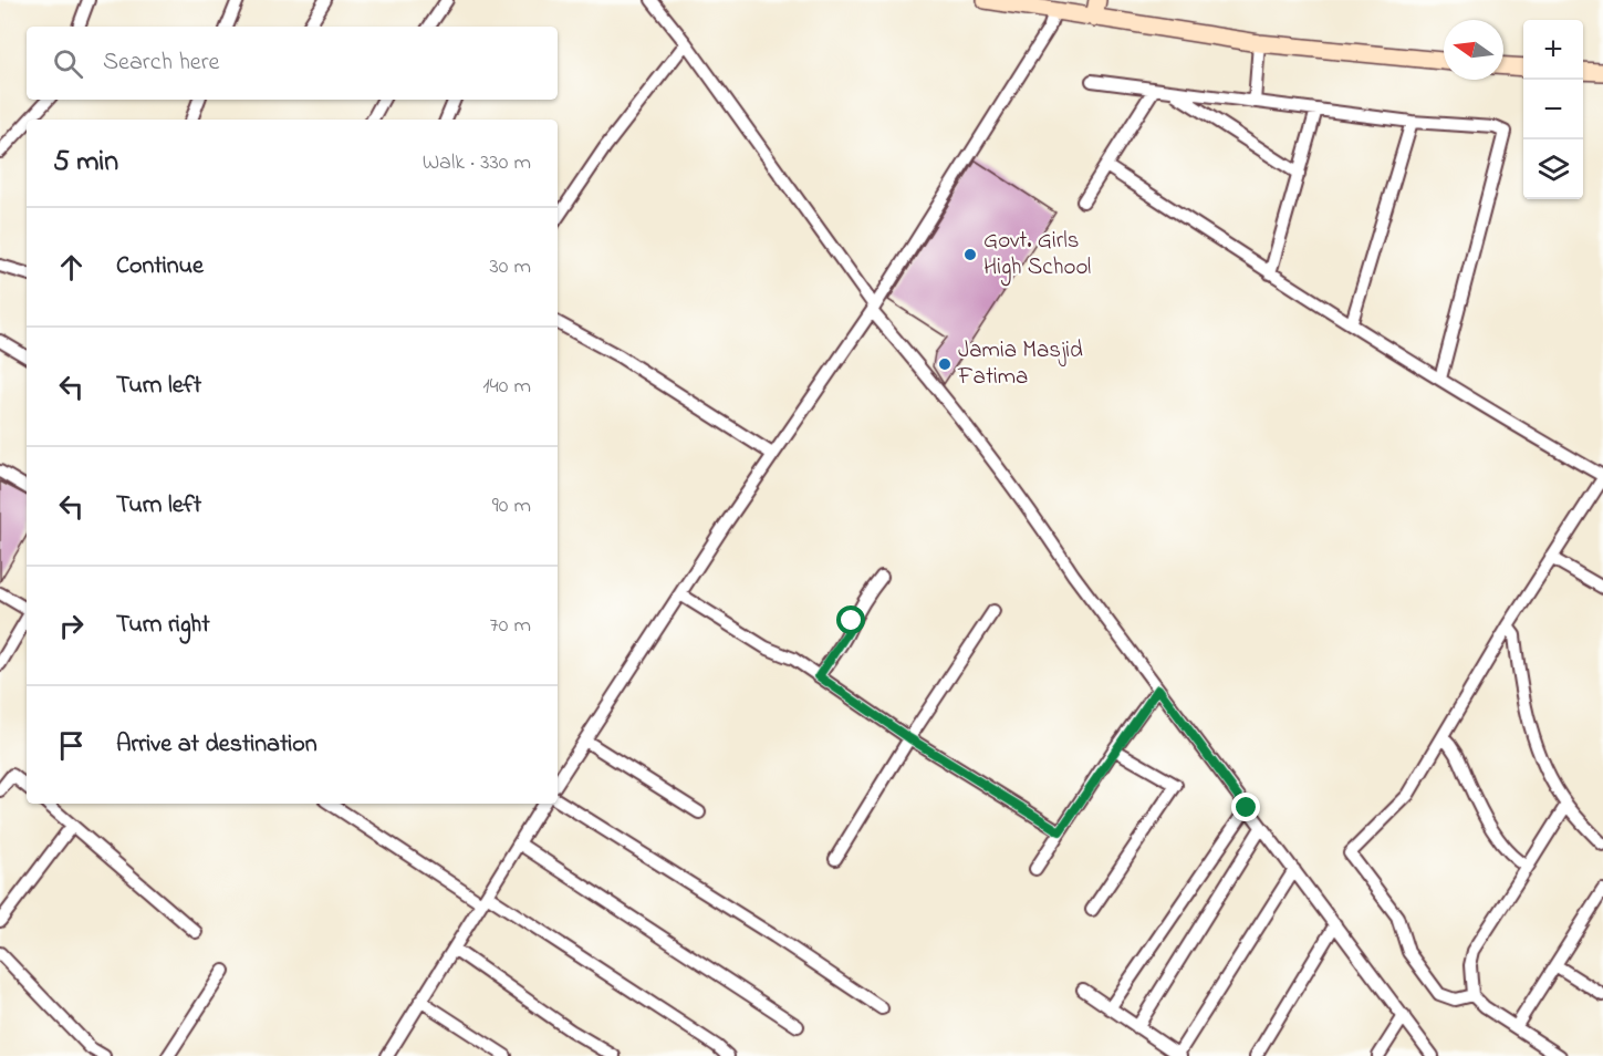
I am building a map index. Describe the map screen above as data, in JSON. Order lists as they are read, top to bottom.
{
  "places": ["Govt. Girls High School", "Jamia Masjid Fatima"],
  "north": "left",
  "page": {
    "map_buttons": ["+", "−"],
    "search": "Search here",
    "heading": ["5 min", "Walk · 330 m"],
    "list": [
      ["Continue", "30 m"],
      ["Turn left", "140 m"],
      ["Turn left", "90 m"],
      ["Turn right", "70 m"],
      "Arrive at destination"
    ]
  }
}
